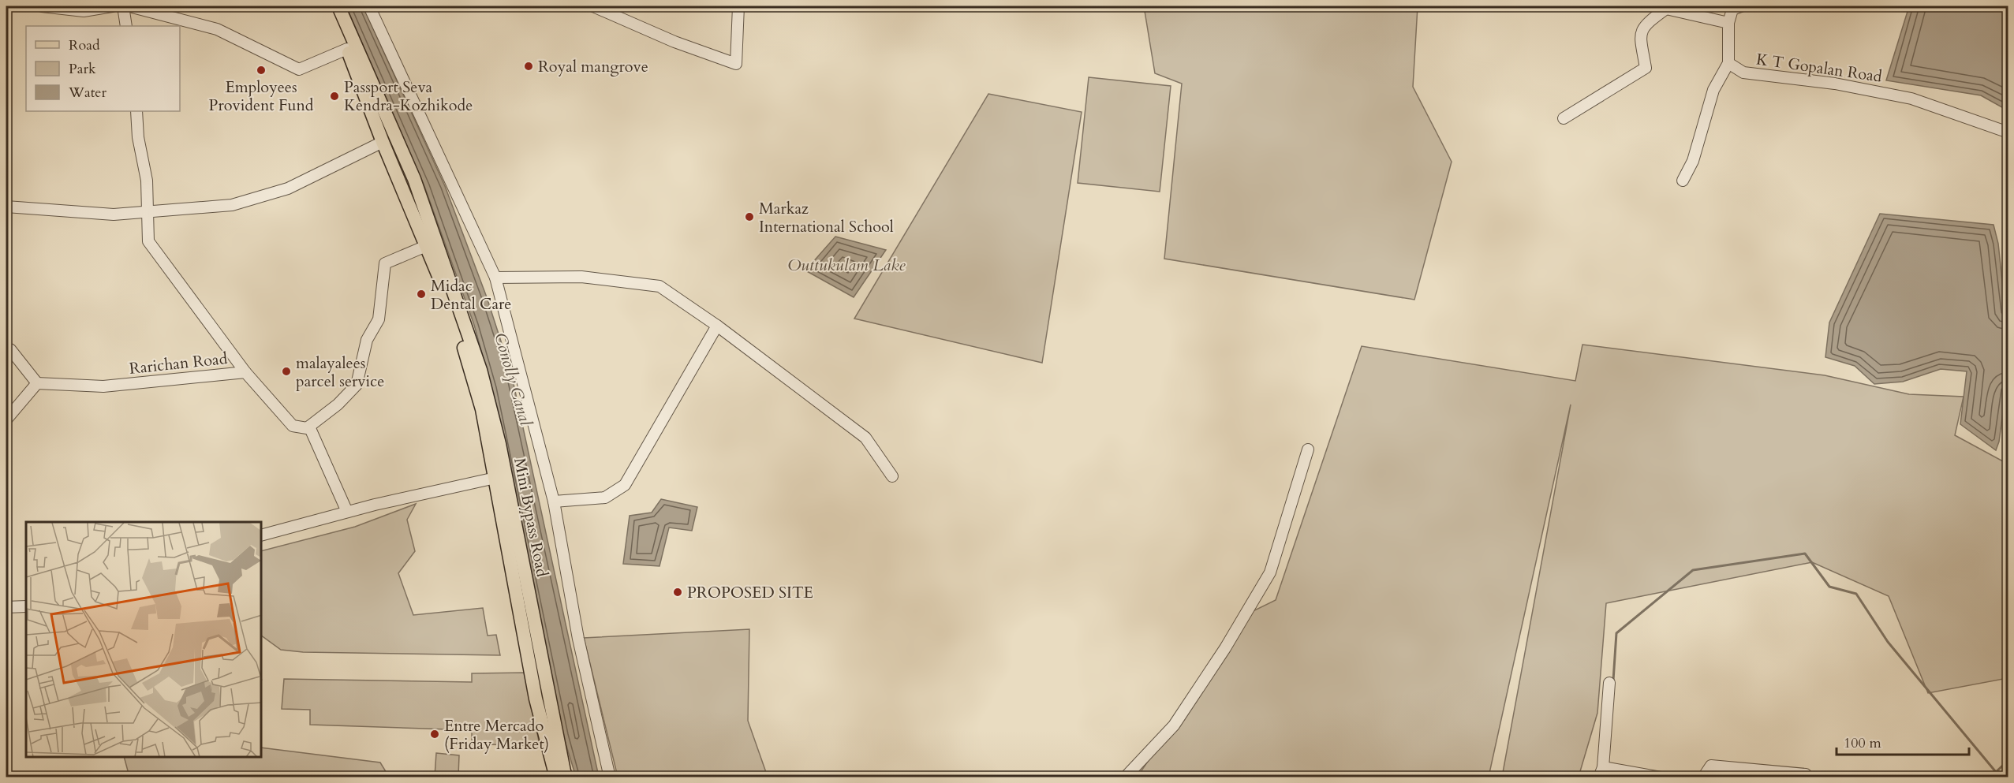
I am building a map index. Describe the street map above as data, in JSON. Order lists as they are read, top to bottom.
{
  "streets": {
    "main road": ["Mini Bypass Road"],
    "street": ["K T Gopalan Road", "Rarichan Road"]
  },
  "water": ["Outtukulam Lake", "Conolly Canal"],
  "places": [
    "Royal mangrove",
    "Employees Provident Fund",
    "Passport Seva Kendra-Kozhikode",
    "Markaz International School",
    "Midac Dental Care",
    "malayalees parcel service",
    "PROPOSED SITE",
    "Entre Mercado (Friday Market)"
  ],
  "legend": ["Road", "Park", "Water"],
  "scale_bar": "100 m"
}
